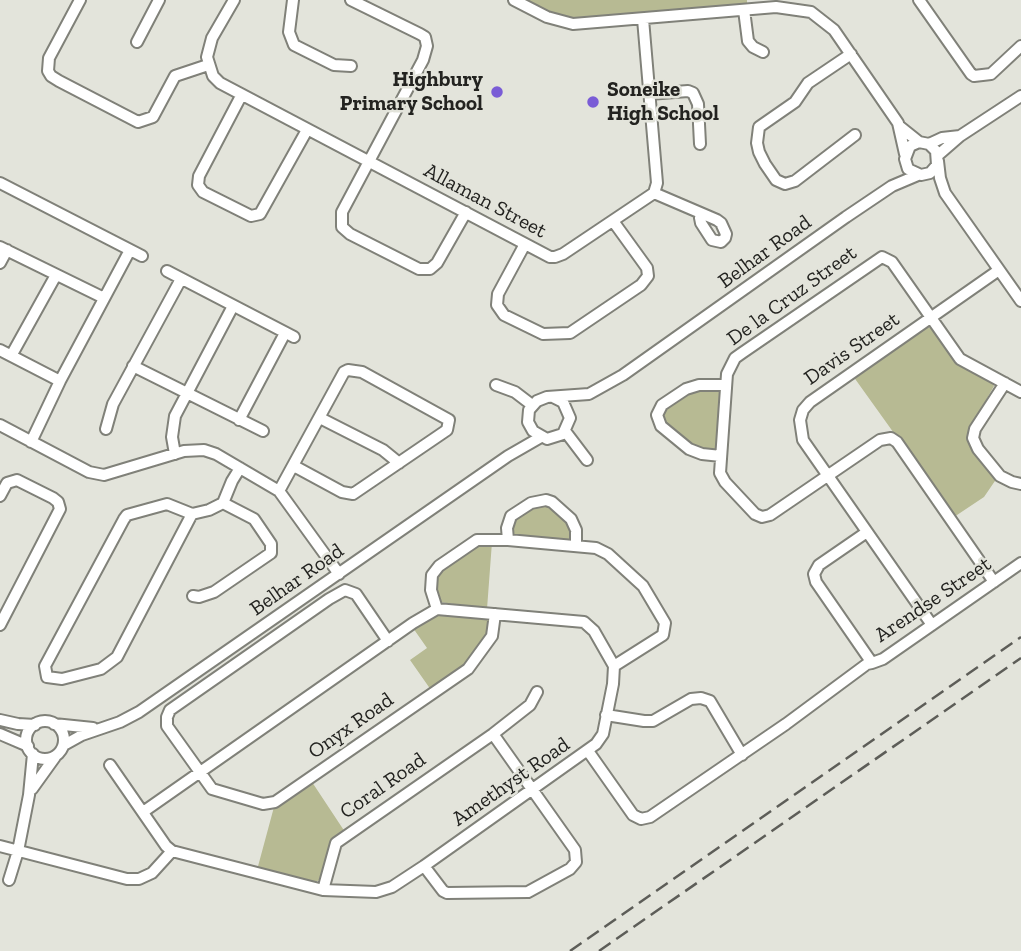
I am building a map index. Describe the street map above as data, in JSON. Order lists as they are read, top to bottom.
{
  "streets": {
    "street": [
      "Allaman Street",
      "Belhar Road",
      "De la Cruz Street",
      "Davis Street",
      "Arendse Street",
      "Onyx Road",
      "Amethyst Road",
      "Coral Road"
    ]
  },
  "crossings": [
    ["De la Cruz Street", "Davis Street"],
    ["Davis Street", "Arendse Street"],
    ["Amethyst Road", "Coral Road"]
  ],
  "places": ["Highbury Primary School", "Soneike High School"]
}
